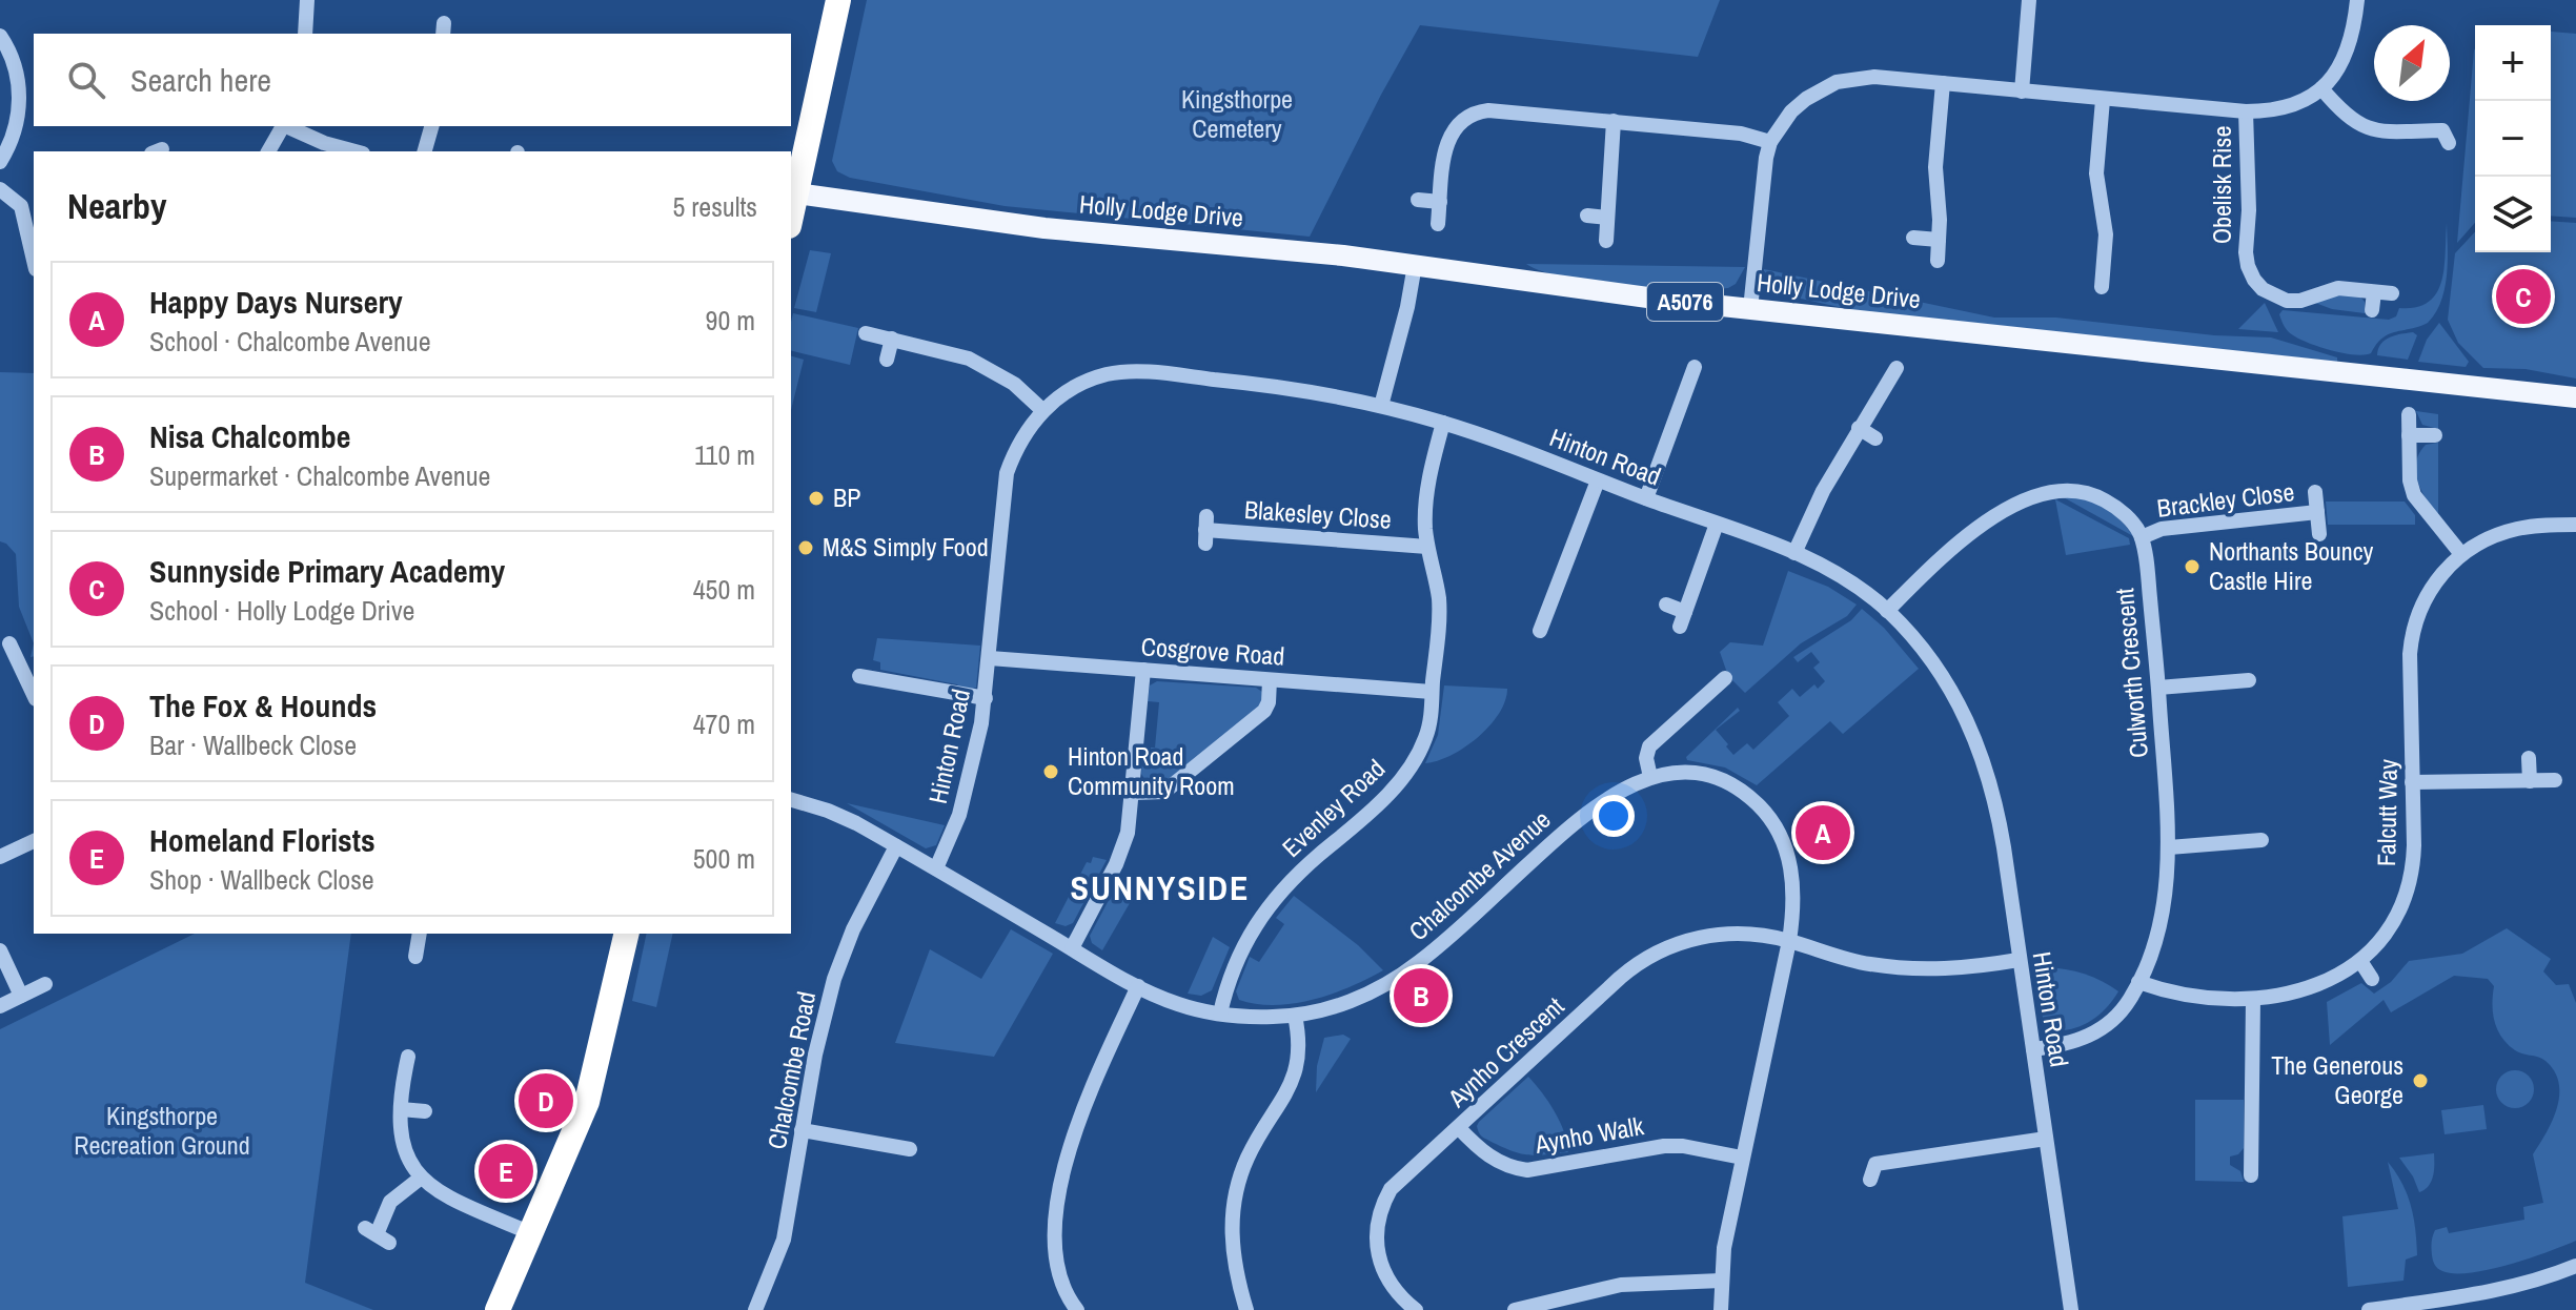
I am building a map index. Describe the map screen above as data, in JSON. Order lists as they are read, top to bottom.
{
  "streets": {
    "main road": ["Holly Lodge Drive", "A5076"],
    "street": [
      "Obelisk Rise",
      "Hinton Road",
      "Brackley Close",
      "Blakesley Close",
      "Cosgrove Road",
      "Culworth Crescent",
      "Evenley Road",
      "Falcutt Way",
      "Chalcombe Avenue",
      "Aynho Crescent",
      "Chalcombe Road",
      "Aynho Walk"
    ]
  },
  "crossings": [
    ["Obelisk Rise", "Holly Lodge Drive"],
    ["Hinton Road", "Cosgrove Road"],
    ["Hinton Road", "Culworth Crescent"],
    ["Hinton Road", "Evenley Road"],
    ["Hinton Road", "Chalcombe Avenue"],
    ["Hinton Road", "Aynho Crescent"],
    ["Brackley Close", "Culworth Crescent"],
    ["Blakesley Close", "Evenley Road"],
    ["Cosgrove Road", "Evenley Road"],
    ["Culworth Crescent", "Falcutt Way"],
    ["Evenley Road", "Chalcombe Avenue"],
    ["Chalcombe Avenue", "Aynho Crescent"],
    ["Chalcombe Avenue", "Chalcombe Road"],
    ["Chalcombe Avenue", "Aynho Walk"],
    ["Aynho Crescent", "Aynho Walk"]
  ],
  "districts": ["SUNNYSIDE"],
  "parks": ["Kingsthorpe Cemetery", "Kingsthorpe Recreation Ground"],
  "places": [
    "BP",
    "M&S Simply Food",
    "Northants Bouncy Castle Hire",
    "Hinton Road Community Room",
    "The Generous George"
  ],
  "north": "top right",
  "page": {
    "map_buttons": ["+", "−"],
    "search": "Search here",
    "heading": ["Nearby", "5 results"],
    "list": [
      {
        "mark": "A",
        "name": "Happy Days Nursery",
        "note": "School · Chalcombe Avenue",
        "value": "90 m"
      },
      {
        "mark": "B",
        "name": "Nisa Chalcombe",
        "note": "Supermarket · Chalcombe Avenue",
        "value": "110 m"
      },
      {
        "mark": "C",
        "name": "Sunnyside Primary Academy",
        "note": "School · Holly Lodge Drive",
        "value": "450 m"
      },
      {
        "mark": "D",
        "name": "The Fox & Hounds",
        "note": "Bar · Wallbeck Close",
        "value": "470 m"
      },
      {
        "mark": "E",
        "name": "Homeland Florists",
        "note": "Shop · Wallbeck Close",
        "value": "500 m"
      }
    ],
    "pins": [
      "C",
      "A",
      "B",
      "D",
      "E"
    ]
  }
}
